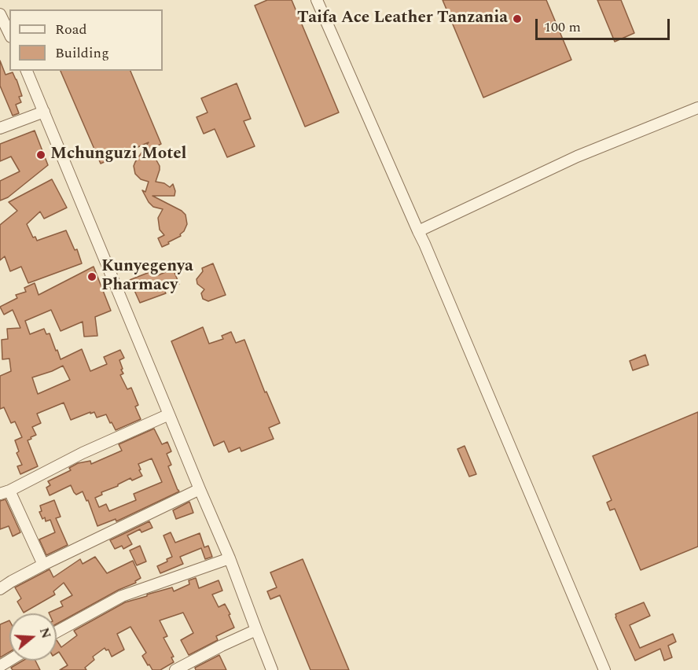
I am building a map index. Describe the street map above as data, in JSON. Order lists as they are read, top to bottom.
{
  "places": ["Taifa Ace Leather Tanzania", "Mchunguzi Motel", "Kunyegenya Pharmacy"],
  "legend": ["Road", "Building"],
  "scale_bar": "100 m",
  "north": "right"
}
